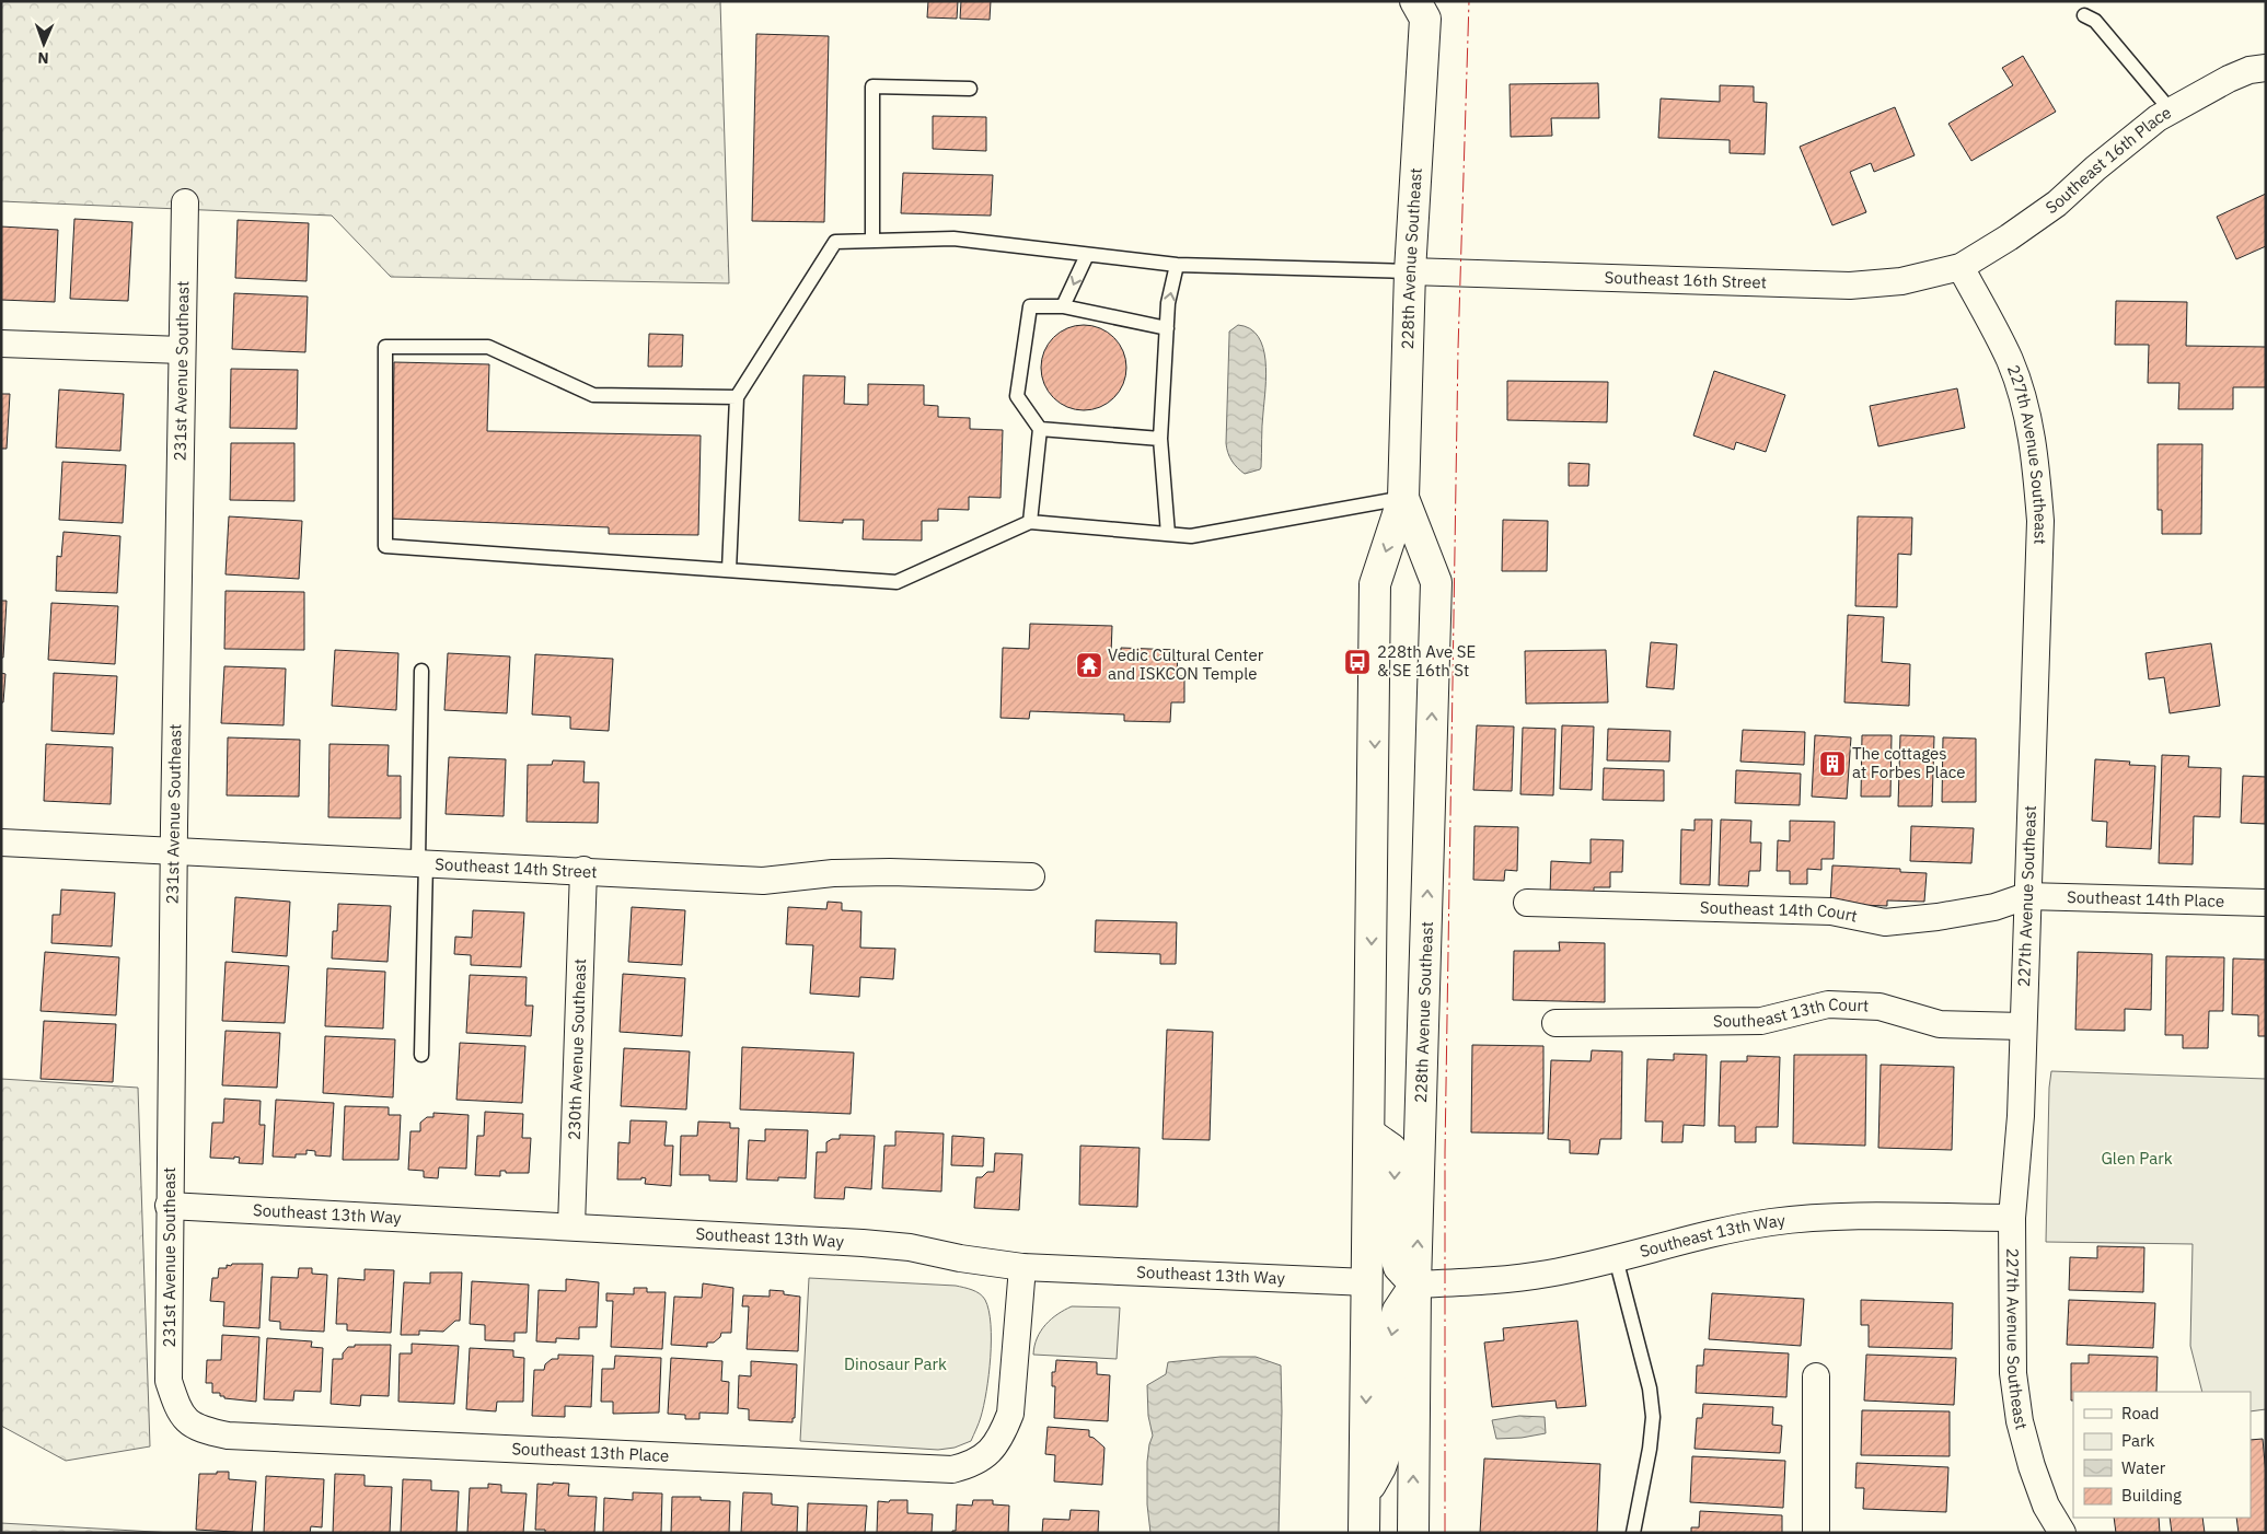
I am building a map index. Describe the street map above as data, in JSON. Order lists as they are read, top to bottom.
{
  "streets": {
    "main road": ["228th Avenue Southeast"],
    "street": [
      "Southeast 16th Place",
      "Southeast 16th Street",
      "231st Avenue Southeast",
      "227th Avenue Southeast",
      "Southeast 14th Street",
      "Southeast 14th Place",
      "Southeast 14th Court",
      "Southeast 13th Court",
      "230th Avenue Southeast",
      "Southeast 13th Way",
      "Southeast 13th Place"
    ]
  },
  "crossings": [
    ["Southeast 16th Place", "Southeast 16th Street"],
    ["Southeast 16th Place", "227th Avenue Southeast"],
    ["228th Avenue Southeast", "Southeast 16th Street"],
    ["228th Avenue Southeast", "Southeast 13th Way"],
    ["Southeast 16th Street", "227th Avenue Southeast"],
    ["231st Avenue Southeast", "Southeast 14th Street"],
    ["231st Avenue Southeast", "Southeast 13th Way"],
    ["231st Avenue Southeast", "Southeast 13th Place"],
    ["227th Avenue Southeast", "Southeast 14th Place"],
    ["227th Avenue Southeast", "Southeast 14th Court"],
    ["227th Avenue Southeast", "Southeast 13th Court"],
    ["227th Avenue Southeast", "Southeast 13th Way"],
    ["Southeast 14th Street", "230th Avenue Southeast"],
    ["Southeast 14th Place", "Southeast 14th Court"],
    ["230th Avenue Southeast", "Southeast 13th Way"],
    ["Southeast 13th Way", "Southeast 13th Place"]
  ],
  "parks": ["Glen Park", "Dinosaur Park"],
  "places": {
    "bus stop": ["228th Ave SE & SE 16th St"],
    "temple": ["Vedic Cultural Center and ISKCON Temple"],
    "building": ["The cottages at Forbes Place"]
  },
  "legend": [
    "Road",
    "Park",
    "Water",
    "Building"
  ],
  "north": "bottom"
}
